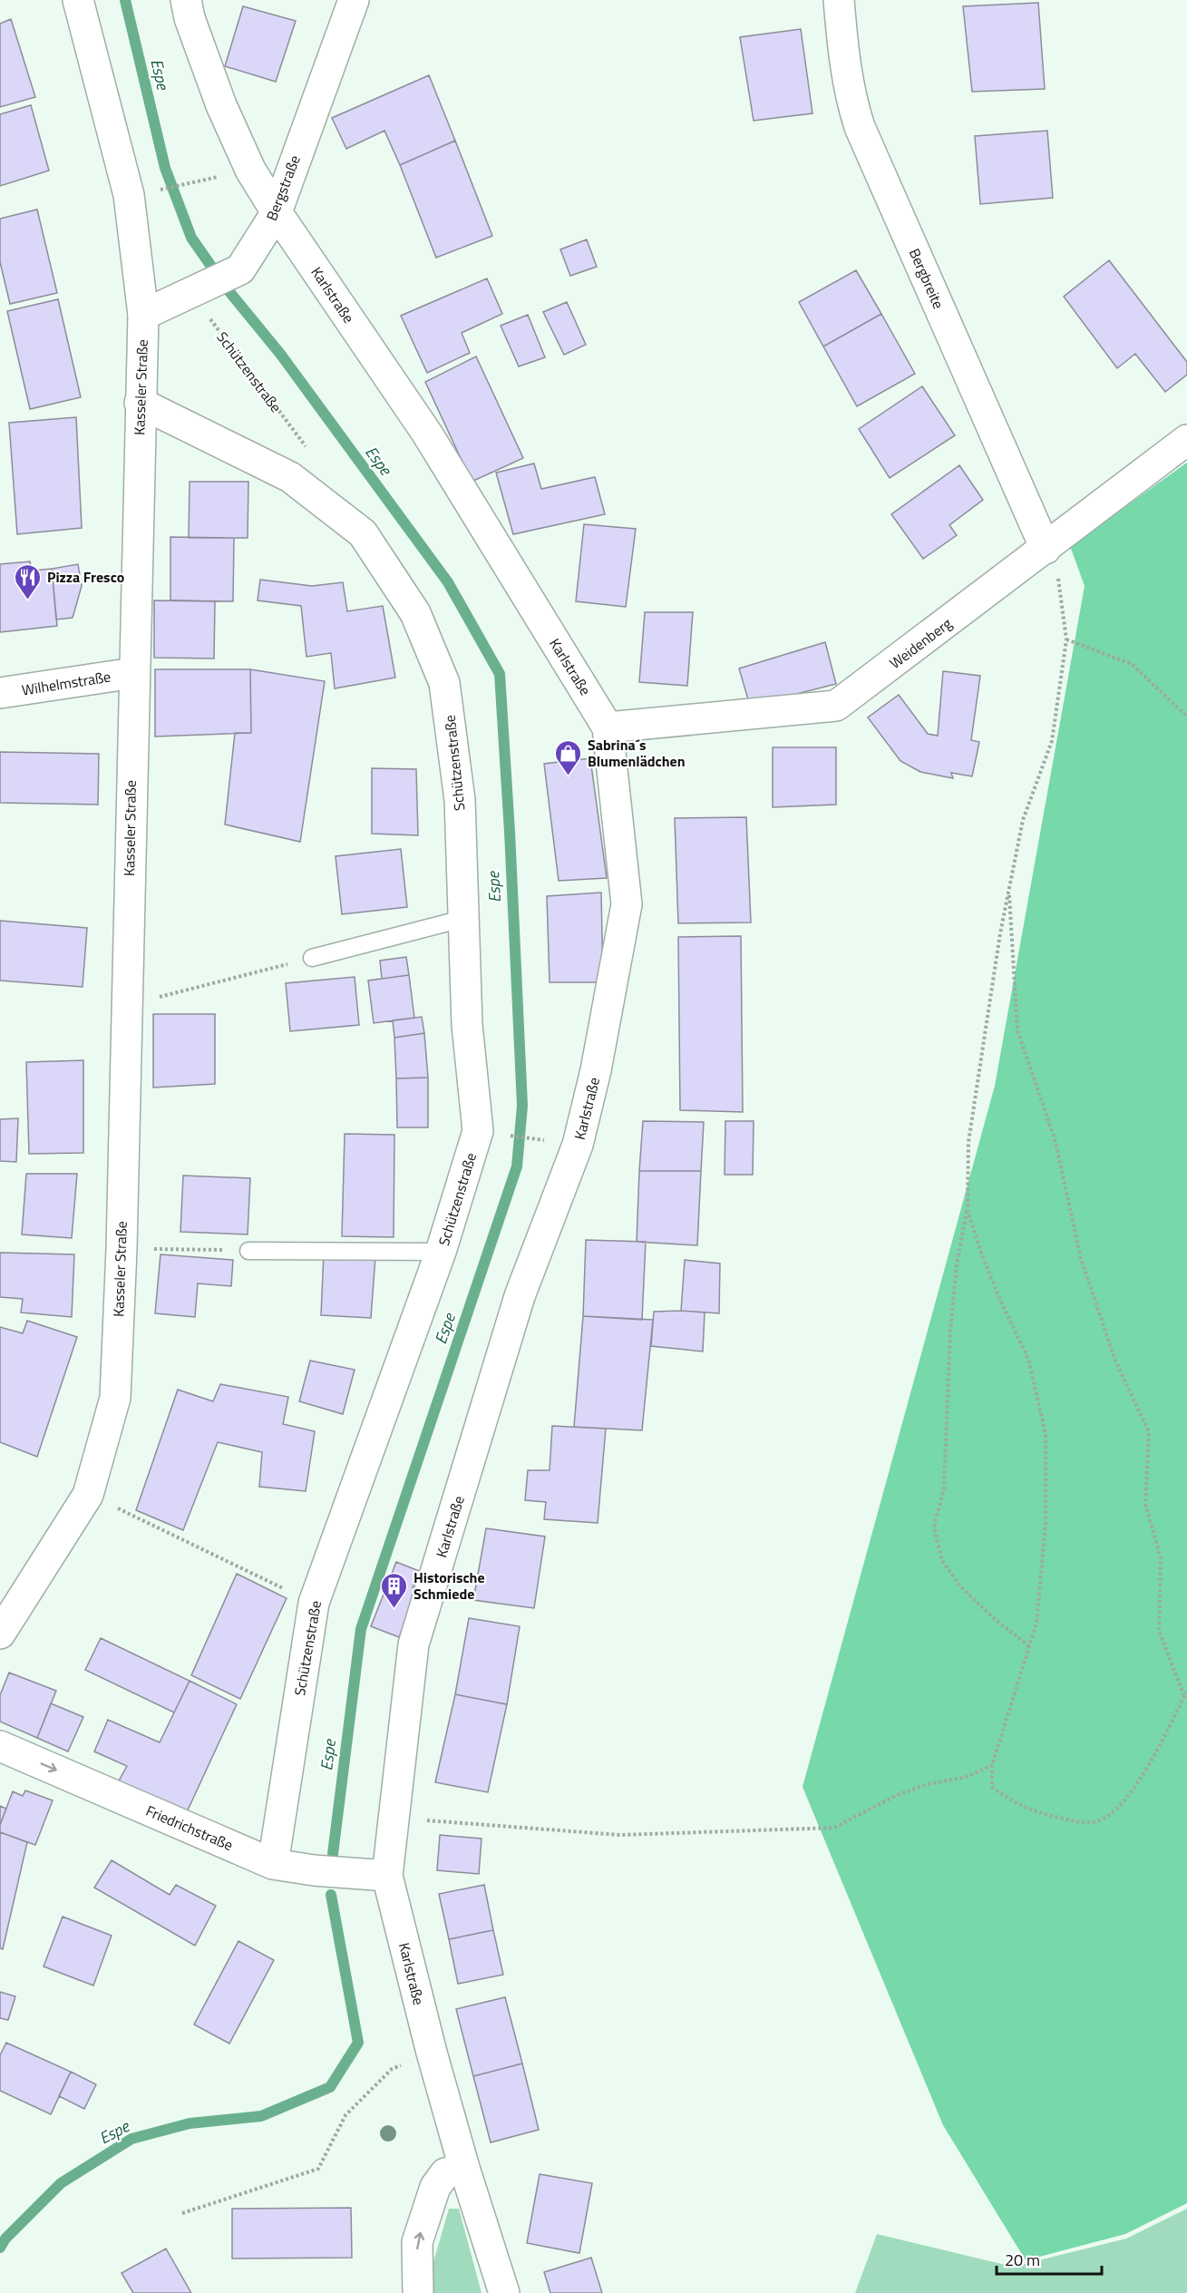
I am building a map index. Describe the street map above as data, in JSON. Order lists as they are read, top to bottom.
{
  "streets": {
    "street": [
      "Bergstraße",
      "Bergbreite",
      "Karlstraße",
      "Schützenstraße",
      "Kasseler Straße",
      "Weidenberg",
      "Wilhelmstraße",
      "Friedrichstraße"
    ]
  },
  "crossings": [
    ["Bergstraße", "Karlstraße"],
    ["Bergstraße", "Schützenstraße"],
    ["Bergstraße", "Kasseler Straße"],
    ["Bergbreite", "Weidenberg"],
    ["Karlstraße", "Weidenberg"],
    ["Karlstraße", "Friedrichstraße"],
    ["Schützenstraße", "Kasseler Straße"],
    ["Schützenstraße", "Friedrichstraße"],
    ["Kasseler Straße", "Wilhelmstraße"]
  ],
  "one_way": ["Friedrichstraße"],
  "water": ["Espe"],
  "places": {
    "restaurant": ["Pizza Fresco"],
    "shop": ["Sabrina´s Blumenlädchen"],
    "building": ["Historische Schmiede"]
  },
  "scale_bar": "20 m"
}
